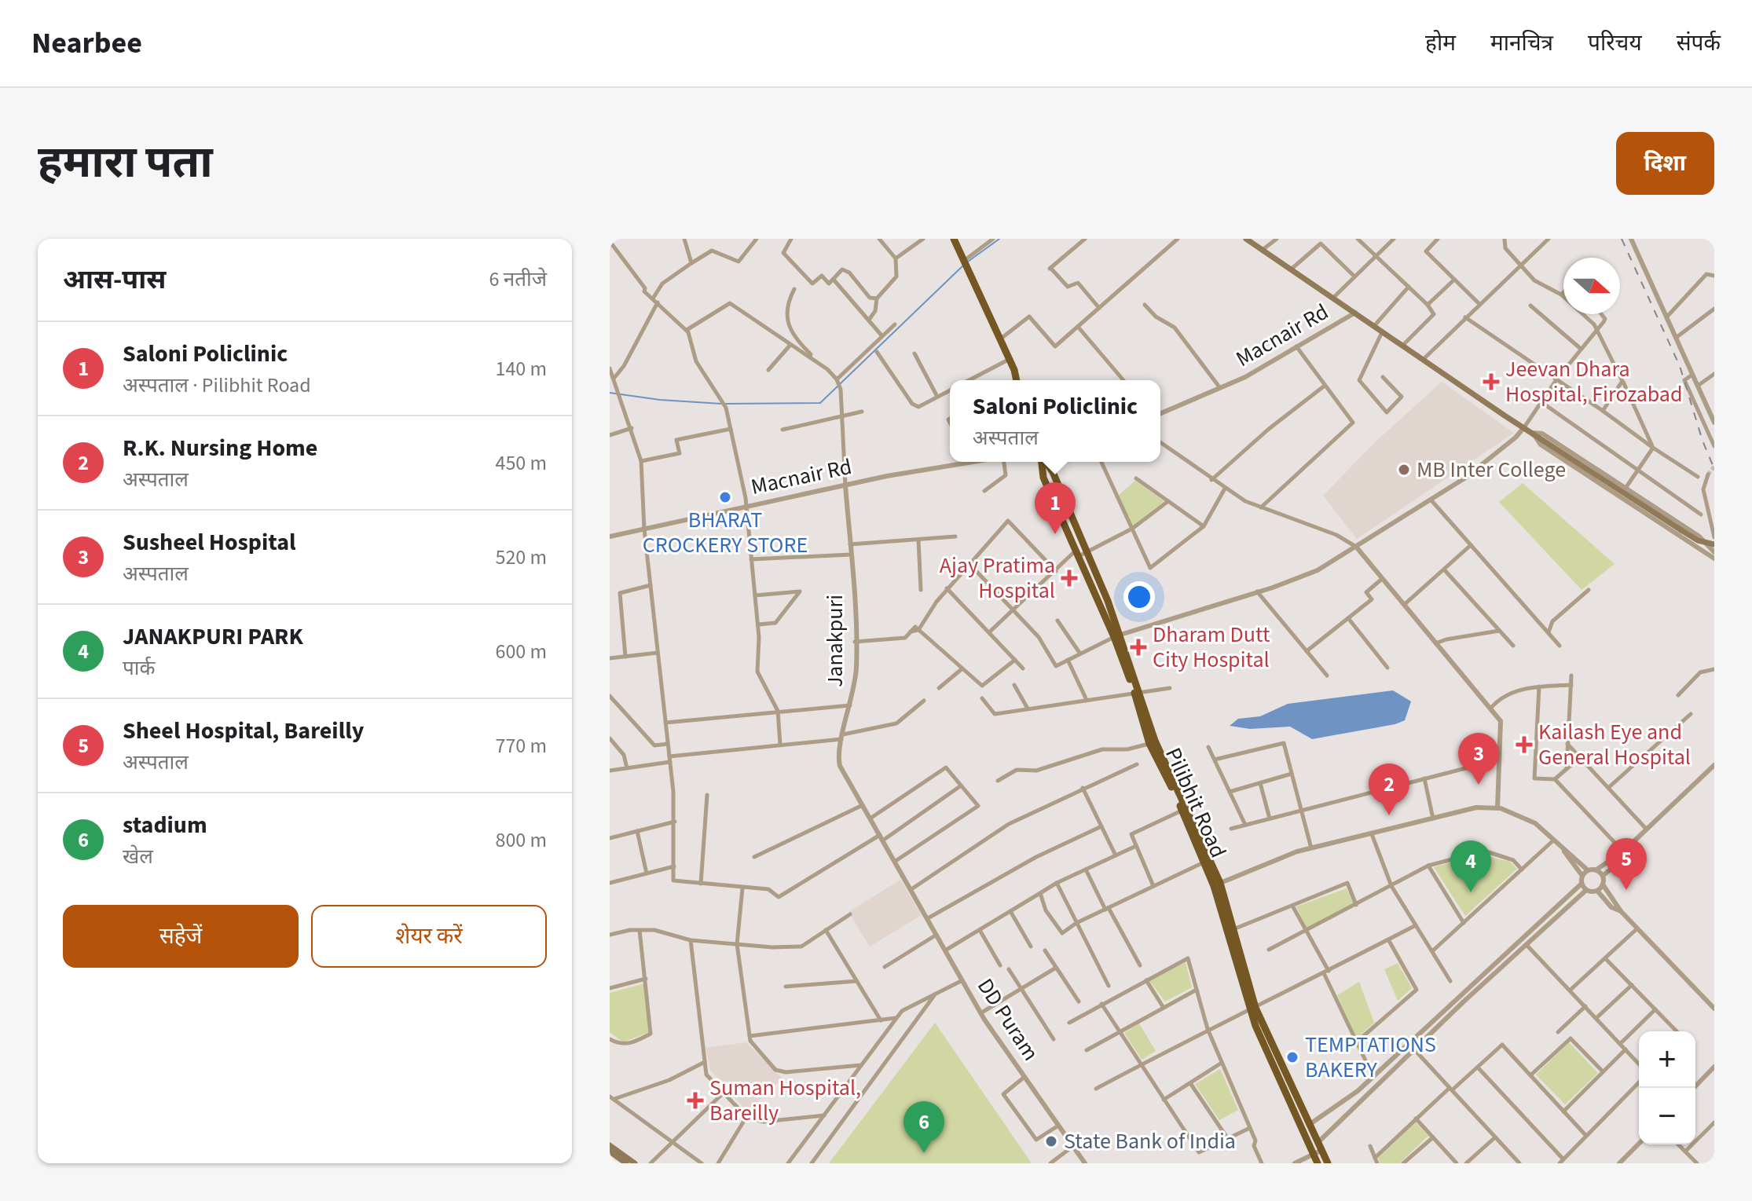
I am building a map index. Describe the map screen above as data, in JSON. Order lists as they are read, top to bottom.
{
  "streets": {
    "highway": ["Pilibhit Road"],
    "street": ["Macnair Rd", "Janakpuri", "DD Puram"]
  },
  "crossings": [
    ["Macnair Rd", "Janakpuri"],
    ["Janakpuri", "DD Puram"]
  ],
  "places": {
    "health": [
      "Jeevan Dhara Hospital, Firozabad",
      "Ajay Pratima Hospital",
      "Dharam Dutt City Hospital",
      "Kailash Eye and General Hospital",
      "Suman Hospital, Bareilly"
    ],
    "other": [
      "MB Inter College",
      "BHARAT CROCKERY STORE",
      "TEMPTATIONS BAKERY",
      "State Bank of India"
    ]
  },
  "north": "right",
  "page": {
    "header": "Nearbee",
    "nav": [
      "होम",
      "मानचित्र",
      "परिचय",
      "संपर्क"
    ],
    "title": "हमारा पता",
    "buttons": [
      "दिशा",
      ["सहेजें", "शेयर करें"]
    ],
    "heading": ["आस-पास", "6 नतीजे"],
    "list": [
      {
        "mark": "1",
        "name": "Saloni Policlinic",
        "note": "अस्पताल · Pilibhit Road",
        "value": "140 m"
      },
      {
        "mark": "2",
        "name": "R.K. Nursing Home",
        "note": "अस्पताल",
        "value": "450 m"
      },
      {
        "mark": "3",
        "name": "Susheel Hospital",
        "note": "अस्पताल",
        "value": "520 m"
      },
      {
        "mark": "4",
        "name": "JANAKPURI PARK",
        "note": "पार्क",
        "value": "600 m"
      },
      {
        "mark": "5",
        "name": "Sheel Hospital, Bareilly",
        "note": "अस्पताल",
        "value": "770 m"
      },
      {
        "mark": "6",
        "name": "stadium",
        "note": "खेल",
        "value": "800 m"
      }
    ],
    "popup": ["Saloni Policlinic", "अस्पताल"],
    "pins": [
      "1",
      "3",
      "2",
      "5",
      "4",
      "6"
    ],
    "map_buttons": ["+", "−"]
  }
}
